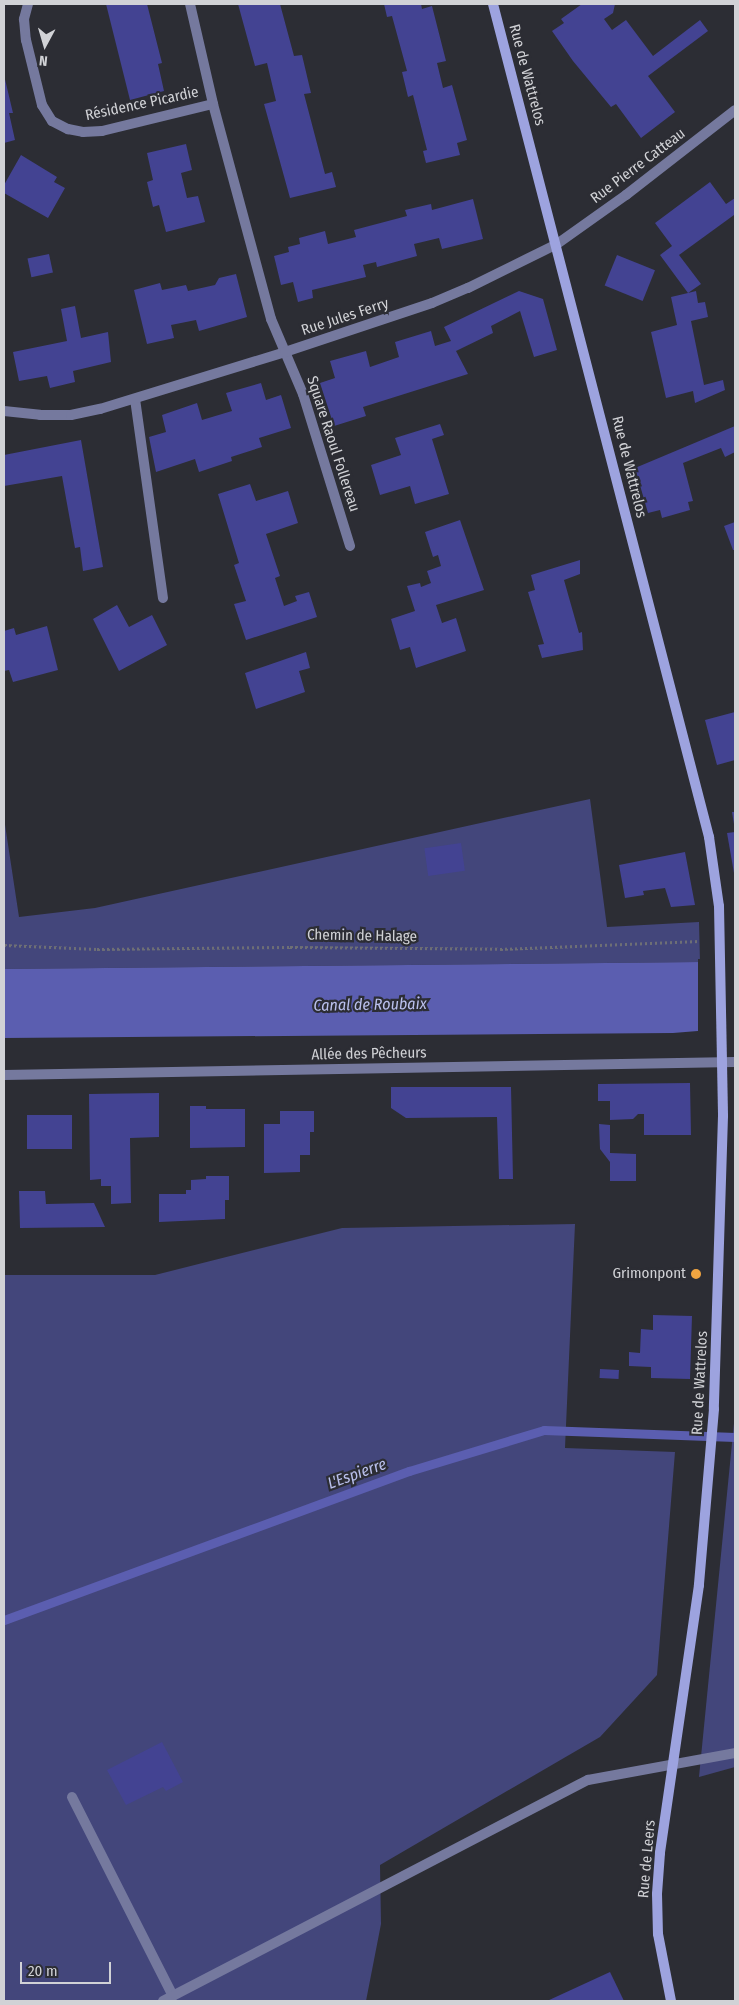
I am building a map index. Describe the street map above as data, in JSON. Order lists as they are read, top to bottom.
{
  "streets": {
    "street": [
      "Rue de Wattrelos",
      "Résidence Picardie",
      "Rue Pierre Catteau",
      "Rue Jules Ferry",
      "Square Raoul Follereau",
      "Allée des Pêcheurs",
      "Rue de Leers"
    ],
    "path": ["Chemin de Halage"]
  },
  "crossings": [
    ["Rue de Wattrelos", "Rue Pierre Catteau"],
    ["Rue de Wattrelos", "Rue Jules Ferry"],
    ["Rue de Wattrelos", "Chemin de Halage"],
    ["Rue de Wattrelos", "Allée des Pêcheurs"],
    ["Rue de Wattrelos", "Rue de Leers"],
    ["Résidence Picardie", "Rue Jules Ferry"],
    ["Résidence Picardie", "Square Raoul Follereau"],
    ["Rue Pierre Catteau", "Rue Jules Ferry"],
    ["Rue Jules Ferry", "Square Raoul Follereau"]
  ],
  "water": ["Canal de Roubaix", "L'Espierre"],
  "places": ["Grimonpont"],
  "scale_bar": "20 m",
  "north": "bottom"
}
